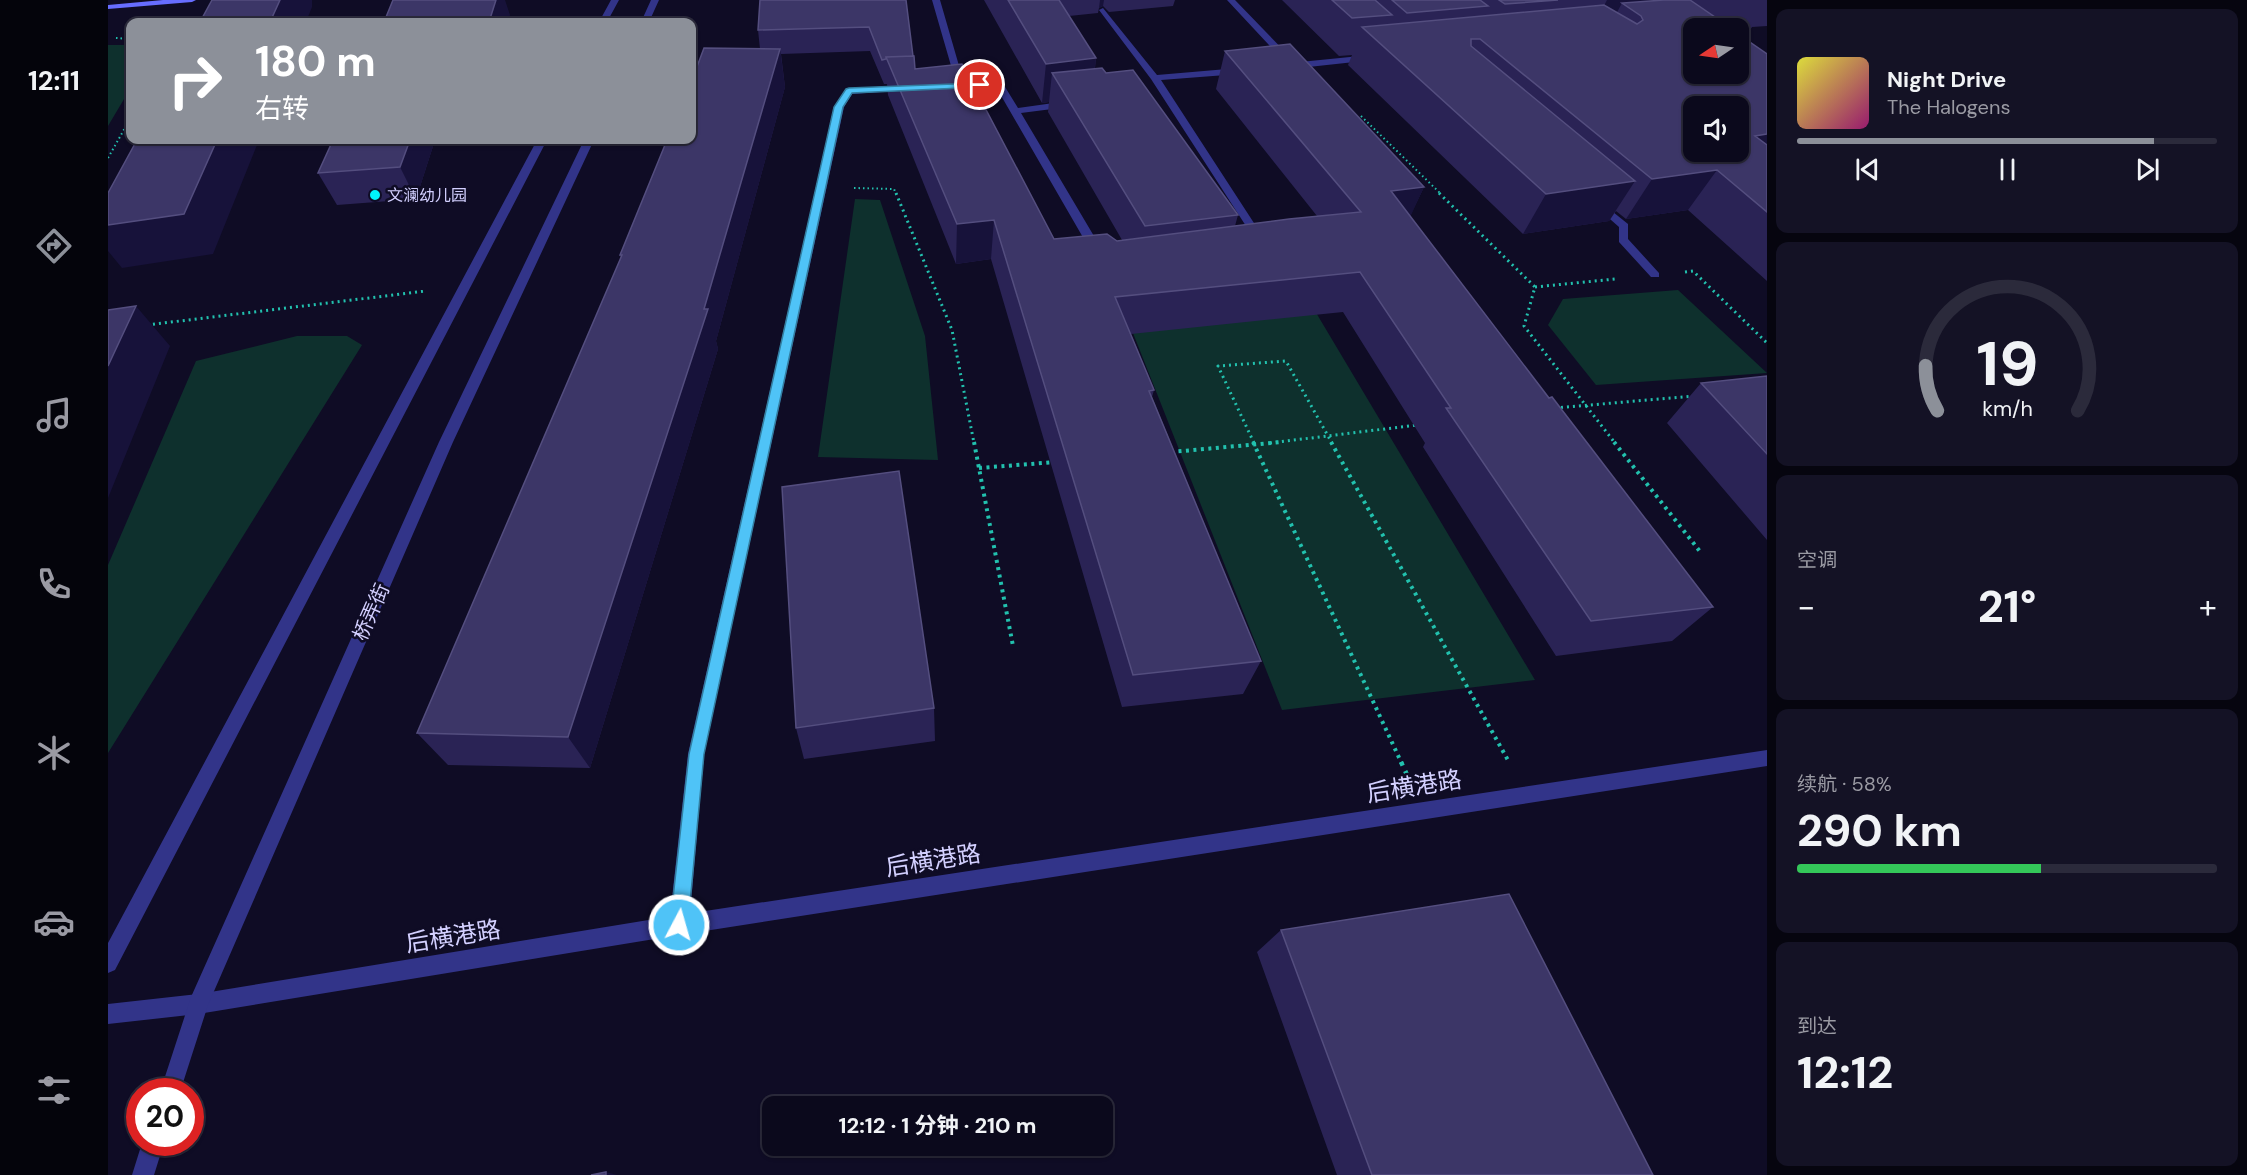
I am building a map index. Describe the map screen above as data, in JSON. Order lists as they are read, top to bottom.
{
  "streets": {
    "street": ["桥弄街", "后横港路"]
  },
  "crossings": [
    ["桥弄街", "后横港路"]
  ],
  "places": ["文澜幼儿园"],
  "north": "left",
  "page": {
    "tabs": "12:11",
    "turn": ["180 m", "右转"],
    "song": ["Night Drive", "The Halogens"],
    "tile": [
      "空调",
      ["续航 · 58%", "290 km"],
      ["到达", "12:12"]
    ],
    "heat": ["−", "21°", "+"],
    "limit": "20",
    "trip": "12:12 · 1 分钟 · 210 m",
    "gauge": ["19", "km/h"]
  }
}
